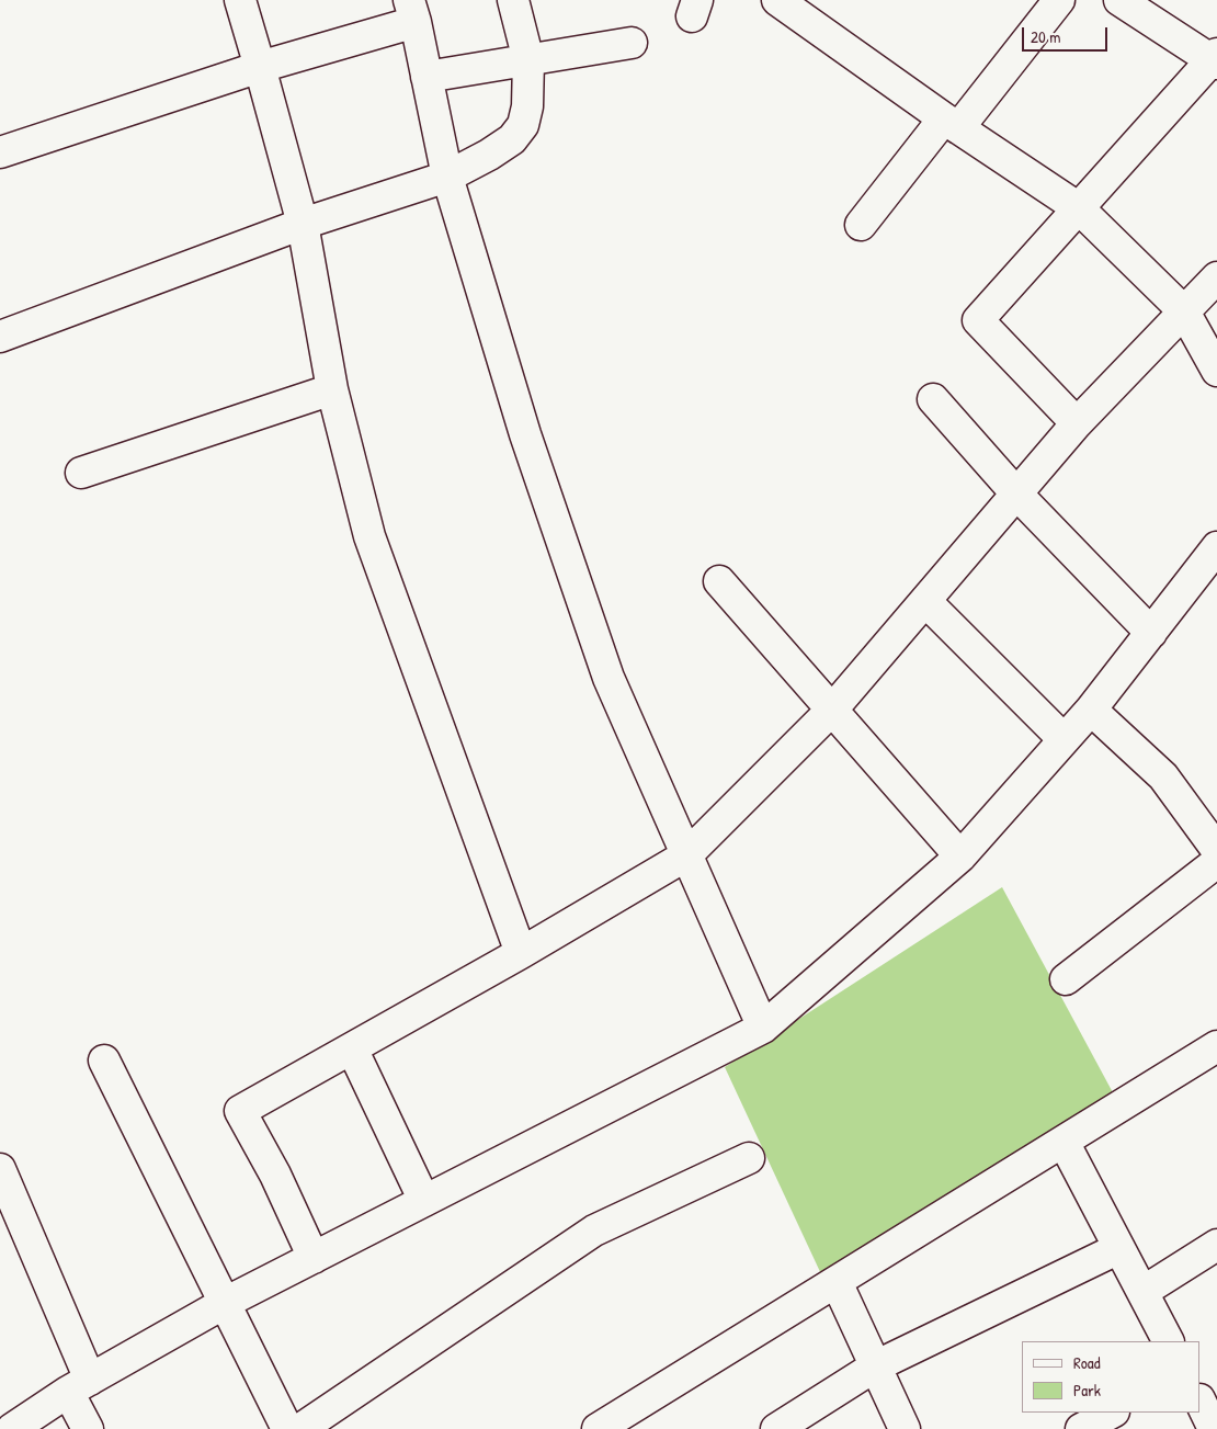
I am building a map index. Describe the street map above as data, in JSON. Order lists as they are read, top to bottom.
{
  "legend": ["Road", "Park"],
  "scale_bar": "20 m"
}
